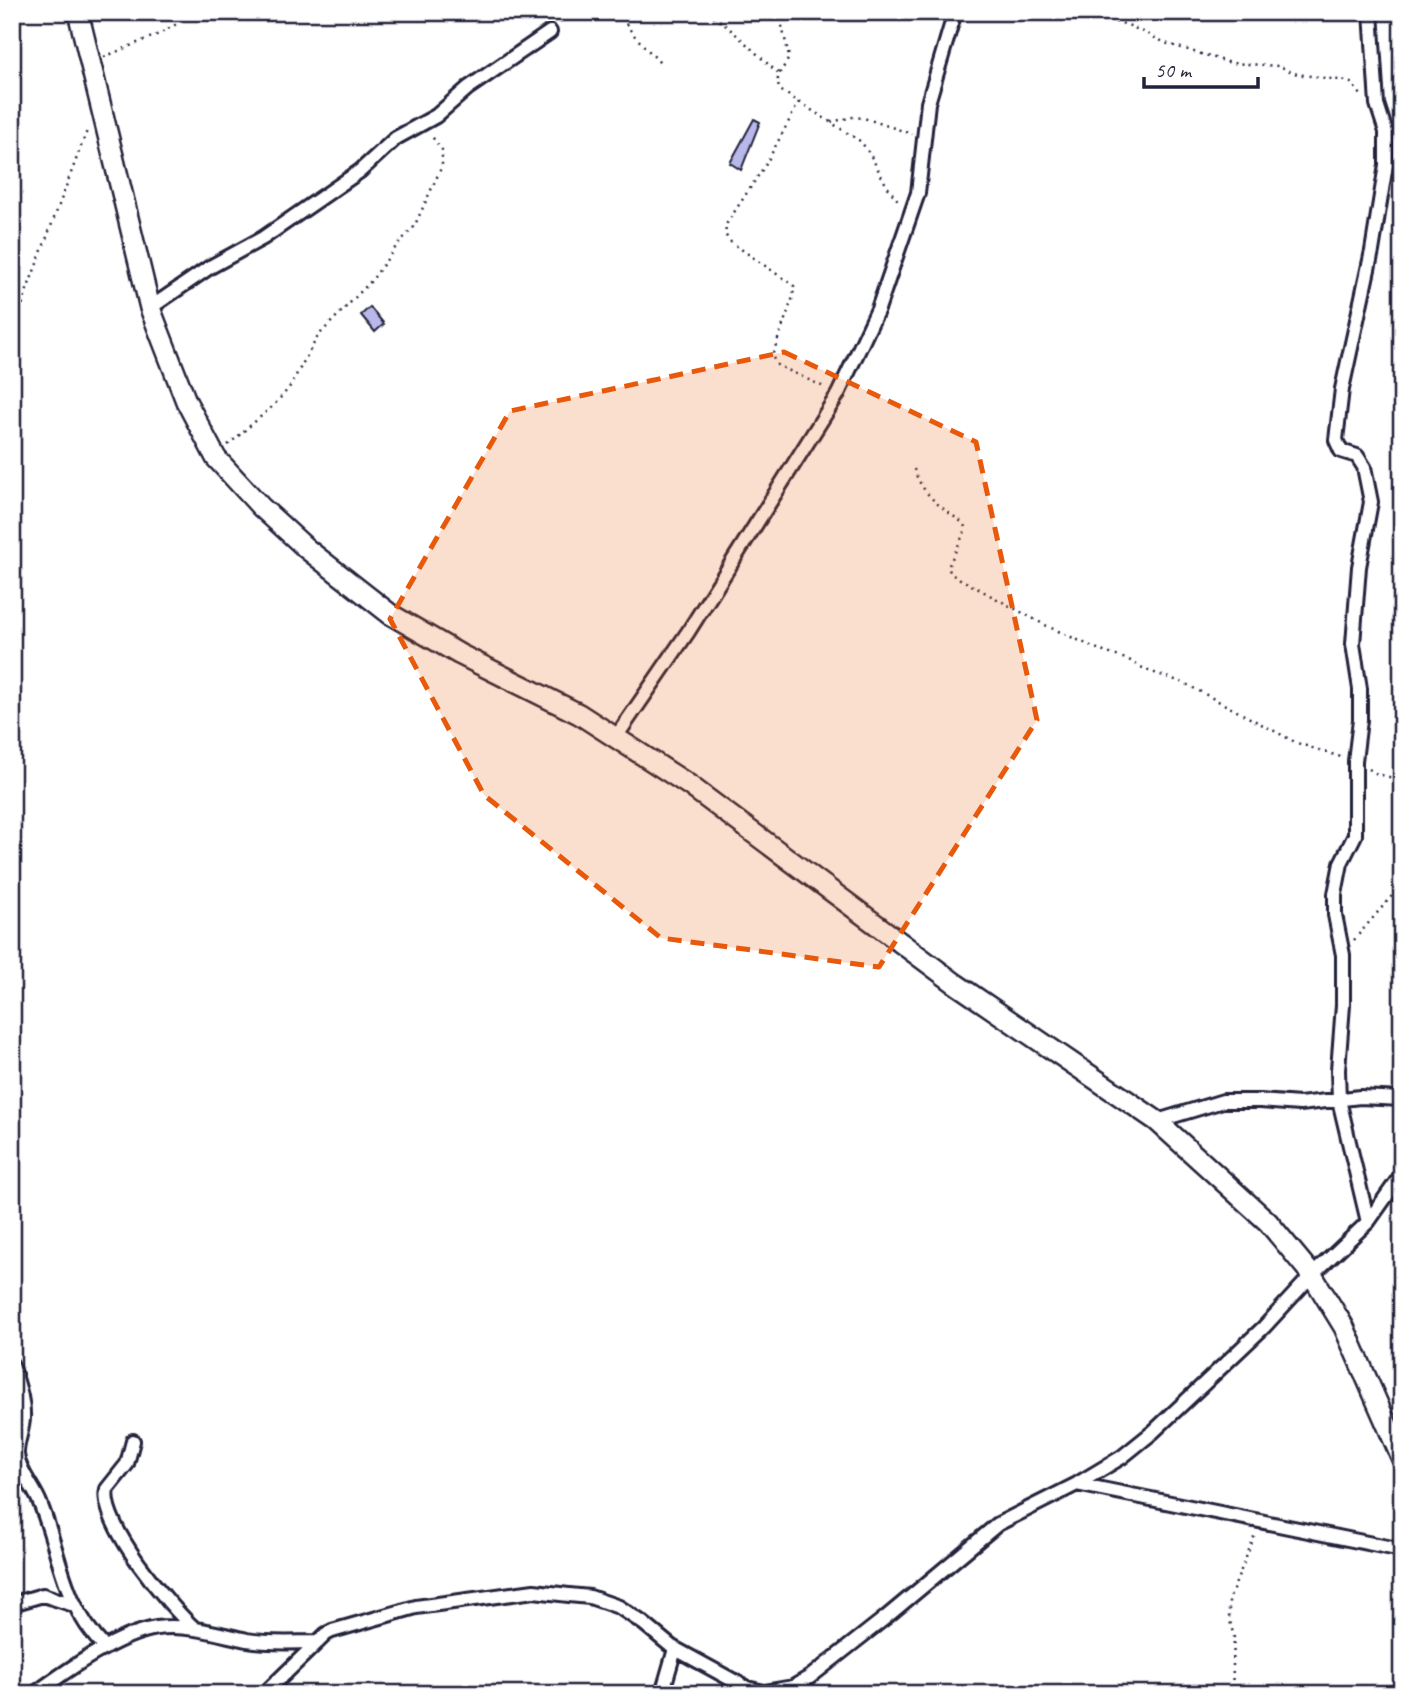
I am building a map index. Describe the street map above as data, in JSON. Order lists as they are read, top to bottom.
{
  "scale_bar": "50 m"
}
